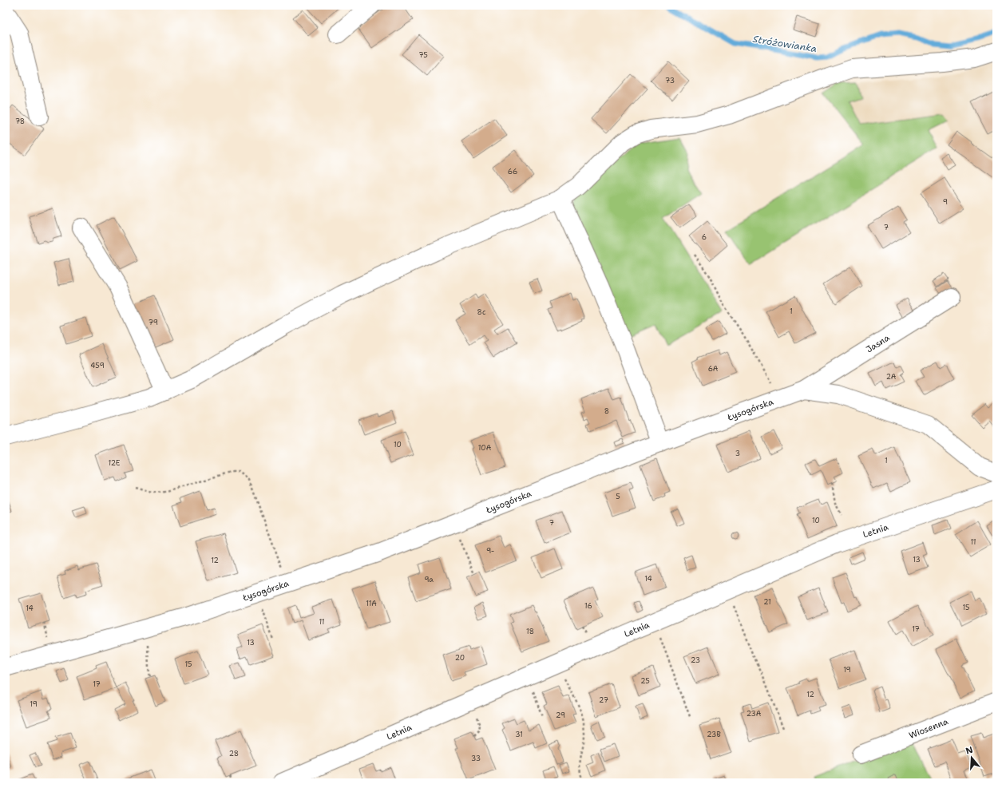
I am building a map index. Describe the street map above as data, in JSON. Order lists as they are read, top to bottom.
{
  "streets": {
    "street": [
      "Jasna",
      "Łysogórska",
      "Letnia",
      "Wiosenna"
    ]
  },
  "crossings": [
    ["Jasna", "Łysogórska"]
  ],
  "water": ["Stróżowianka"],
  "house_numbers": [
    "75",
    "73",
    "78",
    "66",
    "9",
    "7",
    "6",
    "1",
    "8c",
    "79",
    "459",
    "6A",
    "2A",
    "8",
    "10",
    "10A",
    "3",
    "1",
    "12E",
    "5",
    "10",
    "7",
    "11",
    "9-",
    "13",
    "12",
    "14",
    "9a",
    "21",
    "11A",
    "16",
    "15",
    "14",
    "11",
    "17",
    "18",
    "13",
    "20",
    "23",
    "15",
    "19",
    "25",
    "17",
    "12",
    "27",
    "19",
    "23A",
    "29",
    "31",
    "23B",
    "28",
    "33"
  ],
  "north": "top"
}
